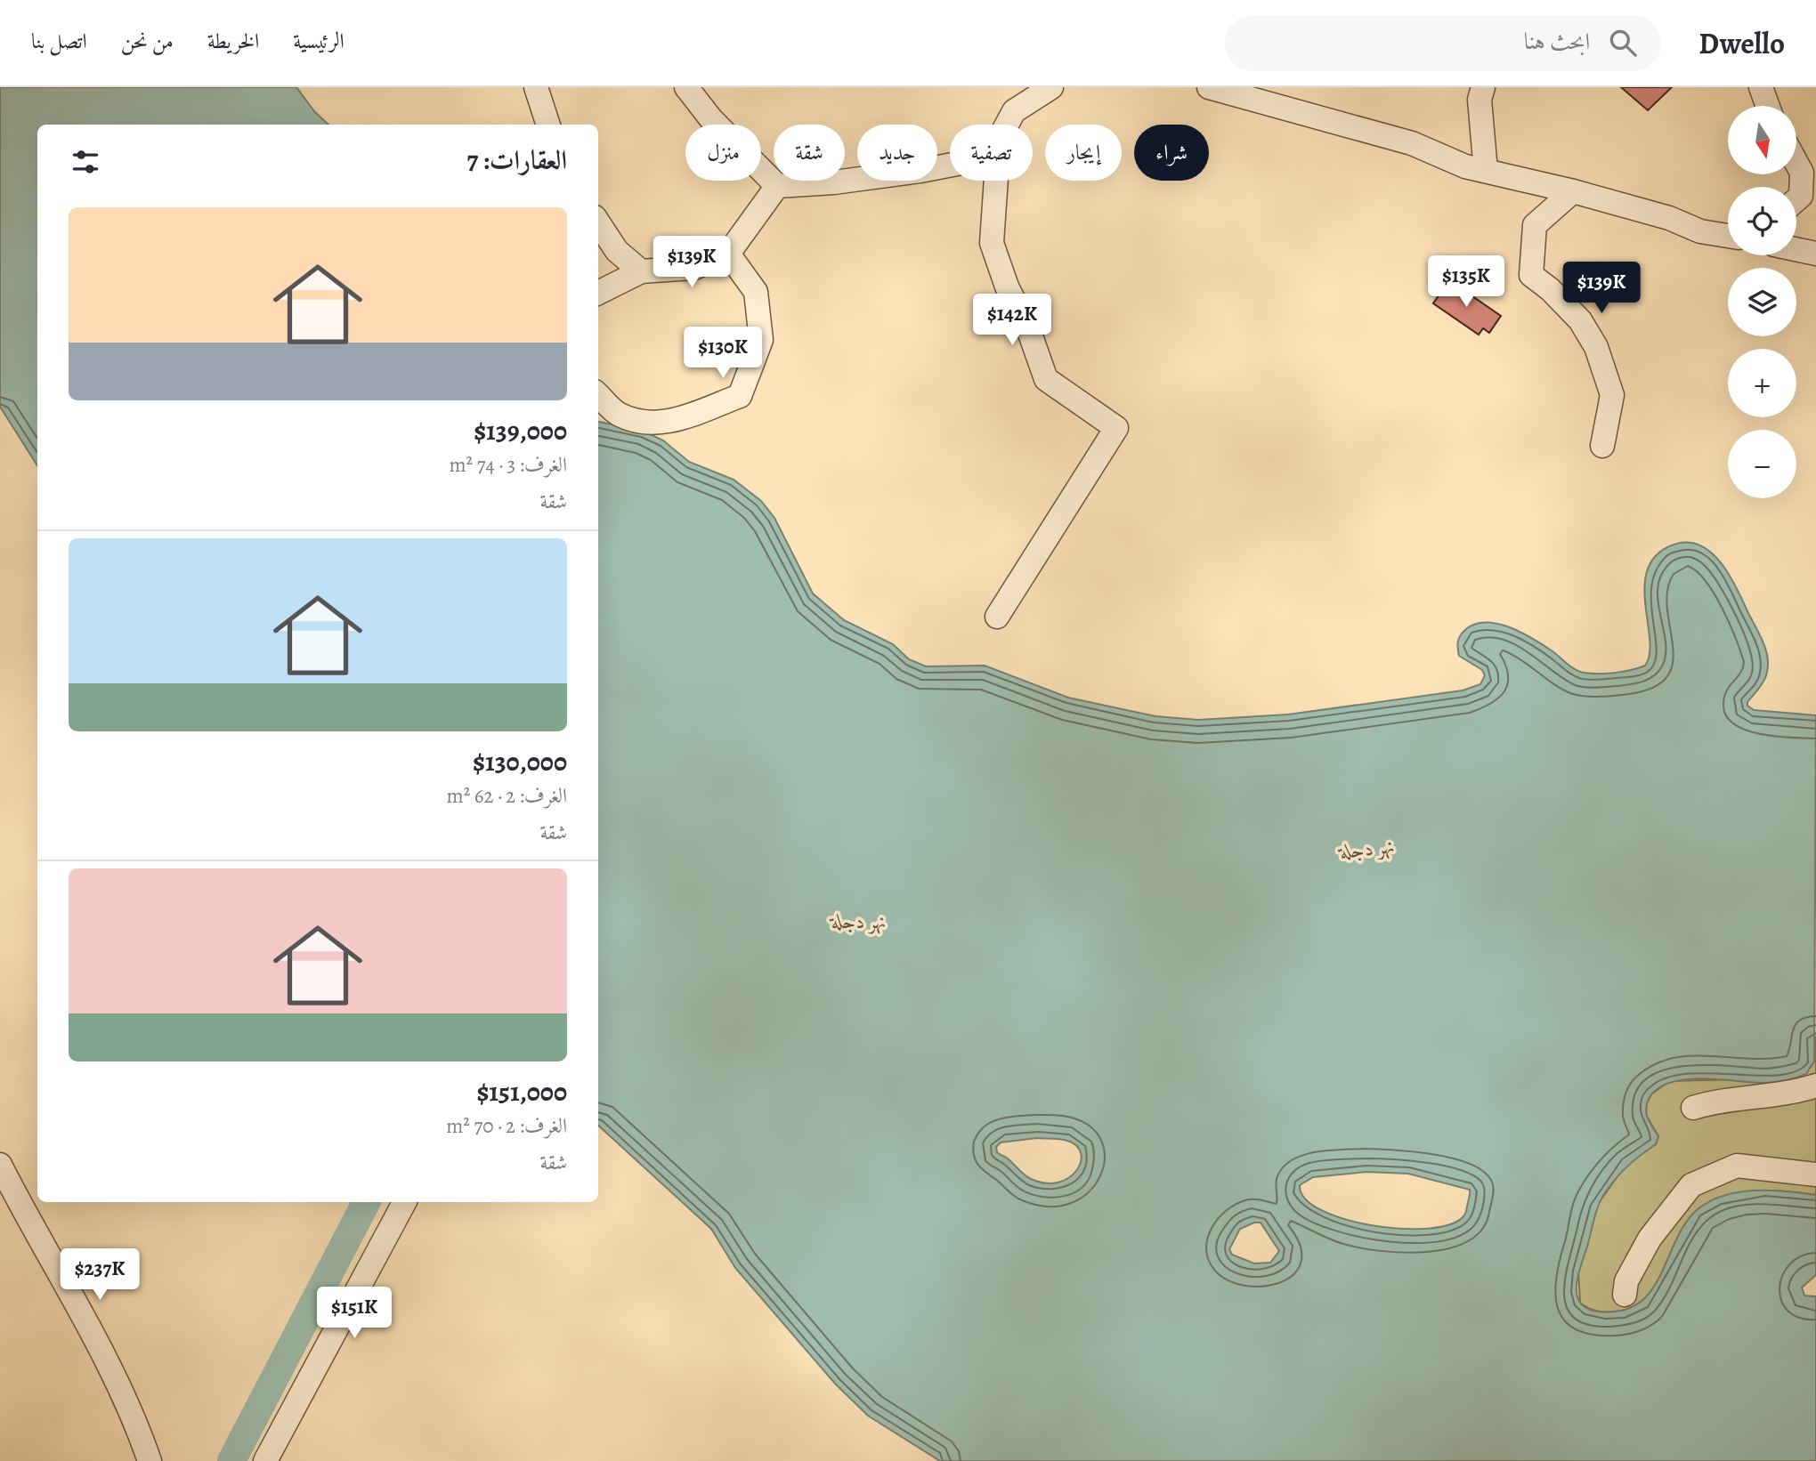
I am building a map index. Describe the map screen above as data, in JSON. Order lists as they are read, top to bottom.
{
  "water": ["نهر دجلة"],
  "north": "bottom",
  "page": {
    "header": "Dwello",
    "search": "ابحث هنا",
    "nav": [
      "الرئيسية",
      "الخريطة",
      "من نحن",
      "اتصل بنا"
    ],
    "map_buttons": ["+", "−"],
    "chip": [
      "شراء",
      "إيجار",
      "تصفية",
      "جديد",
      "شقة",
      "منزل"
    ],
    "heading": "العقارات: 7",
    "list": [
      {
        "name": "$139,000",
        "note": "الغرف: 3 · 74 m² · شقة"
      },
      {
        "name": "$130,000",
        "note": "الغرف: 2 · 62 m² · شقة"
      },
      {
        "name": "$151,000",
        "note": "الغرف: 2 · 70 m² · شقة"
      }
    ],
    "price": [
      "$139K",
      "$135K",
      "$139K",
      "$142K",
      "$130K",
      "$237K",
      "$151K"
    ]
  }
}
